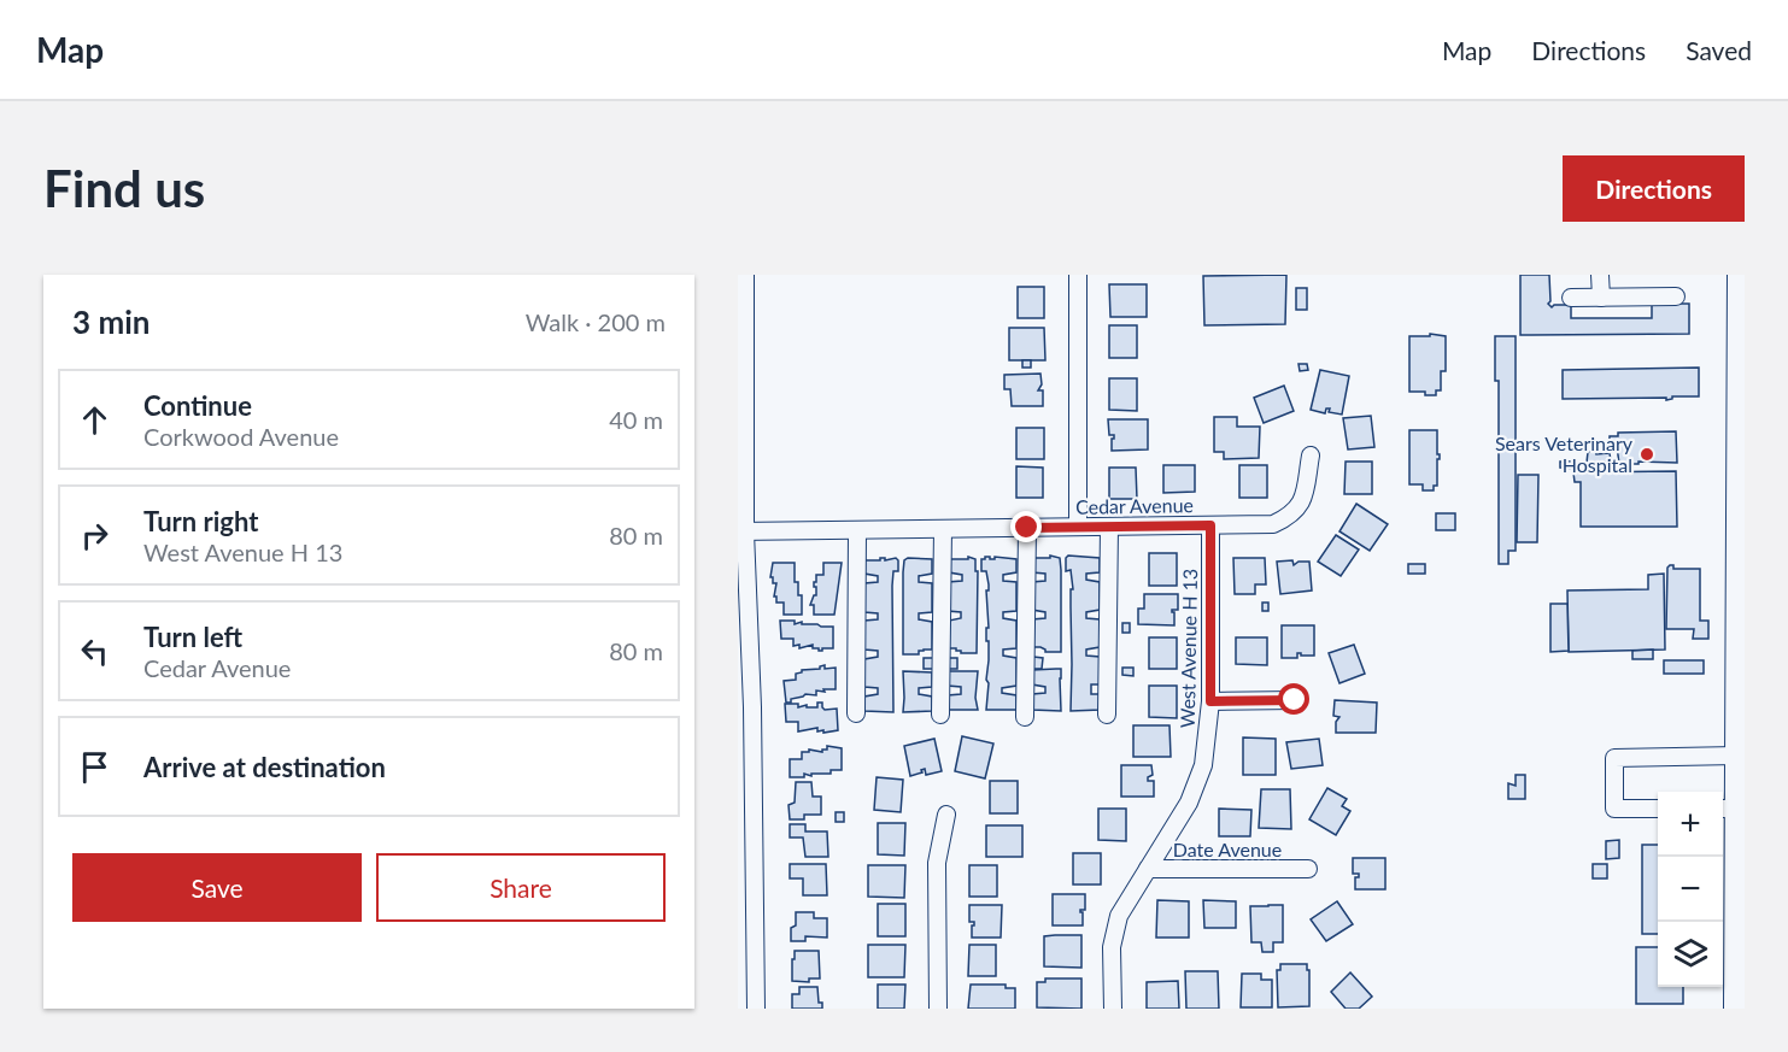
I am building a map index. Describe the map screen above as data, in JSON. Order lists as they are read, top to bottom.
{
  "streets": {
    "street": ["Cedar Avenue", "West Avenue H 13", "Date Avenue"]
  },
  "crossings": [
    ["Cedar Avenue", "West Avenue H 13"],
    ["West Avenue H 13", "Date Avenue"]
  ],
  "places": ["Sears Veterinary Hospital"],
  "page": {
    "header": "Map",
    "nav": ["Map", "Directions", "Saved"],
    "buttons": [
      "Directions",
      ["Save", "Share"]
    ],
    "title": "Find us",
    "heading": ["3 min", "Walk · 200 m"],
    "list": [
      ["Continue", "Corkwood Avenue", "40 m"],
      ["Turn right", "West Avenue H 13", "80 m"],
      ["Turn left", "Cedar Avenue", "80 m"],
      "Arrive at destination"
    ],
    "map_buttons": ["+", "−"]
  }
}
